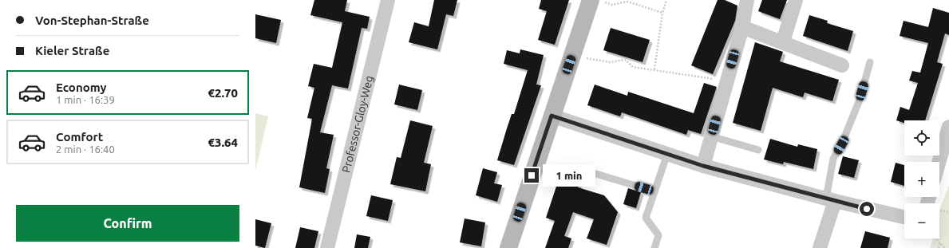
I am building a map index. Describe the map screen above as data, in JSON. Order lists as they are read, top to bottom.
{
  "streets": {
    "street": ["Professor-Gloy-Weg"]
  },
  "page": {
    "banner": ["Von-Stephan-Straße", "Kieler Straße"],
    "list": [
      {
        "name": "Economy",
        "note": "1 min · 16:39",
        "value": "€2.70"
      },
      {
        "name": "Comfort",
        "note": "2 min · 16:40",
        "value": "€3.64"
      }
    ],
    "map_buttons": ["+", "−"],
    "bubble": "1 min",
    "buttons": "Confirm"
  }
}
